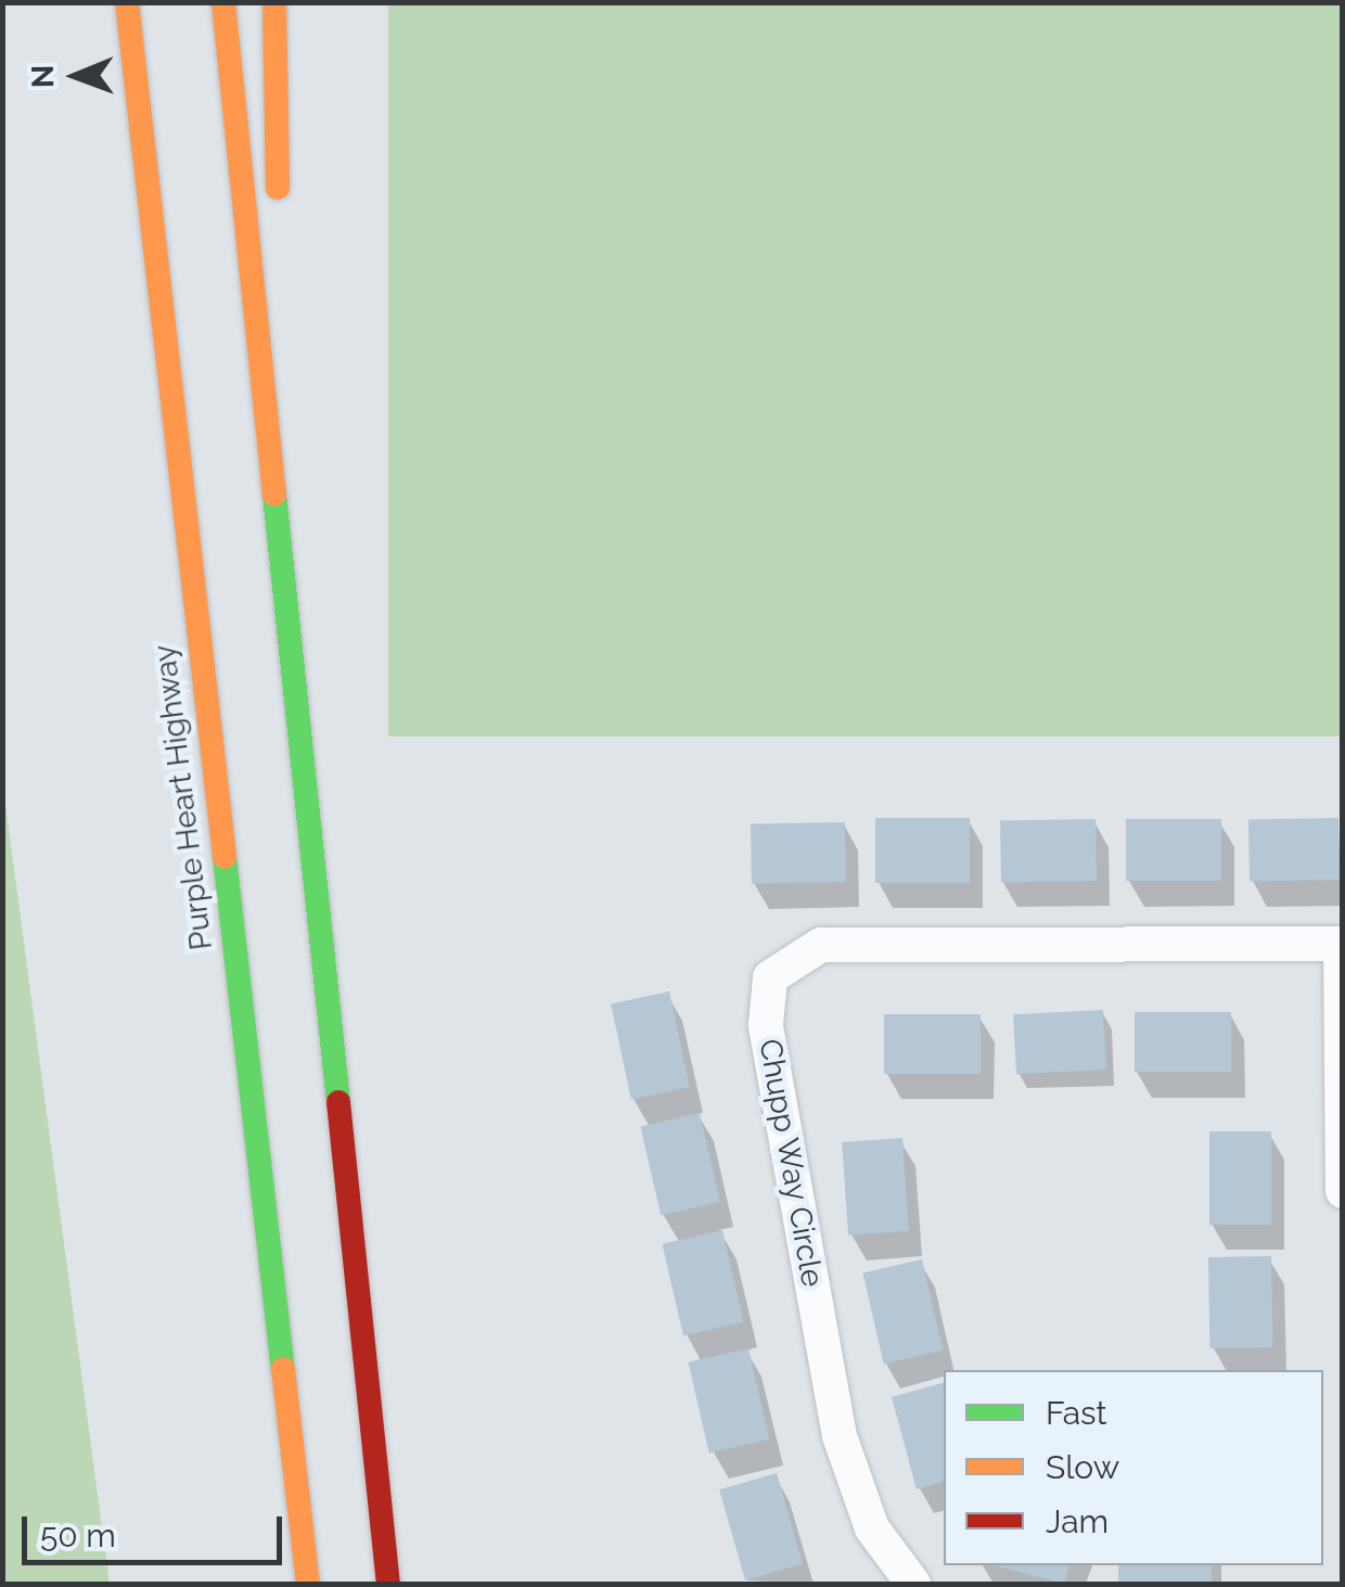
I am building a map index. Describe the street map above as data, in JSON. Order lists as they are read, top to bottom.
{
  "streets": {
    "highway": ["Purple Heart Highway"],
    "street": ["Chupp Way Circle"]
  },
  "legend": ["Fast", "Slow", "Jam"],
  "scale_bar": "50 m",
  "north": "left"
}
